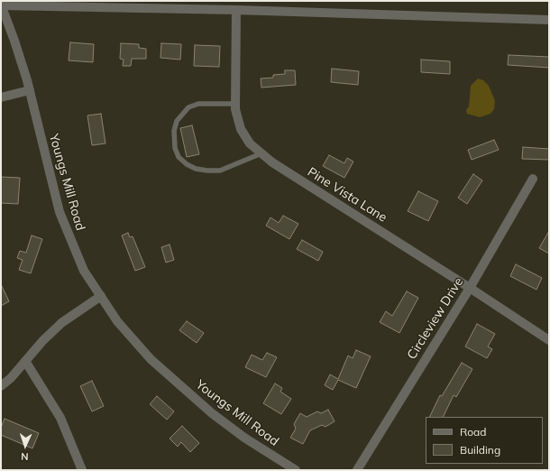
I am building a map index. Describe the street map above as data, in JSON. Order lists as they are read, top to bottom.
{
  "streets": {
    "street": ["Youngs Mill Road", "Pine Vista Lane", "Circleview Drive"]
  },
  "crossings": [
    ["Pine Vista Lane", "Circleview Drive"]
  ],
  "legend": ["Road", "Building"],
  "north": "bottom"
}
